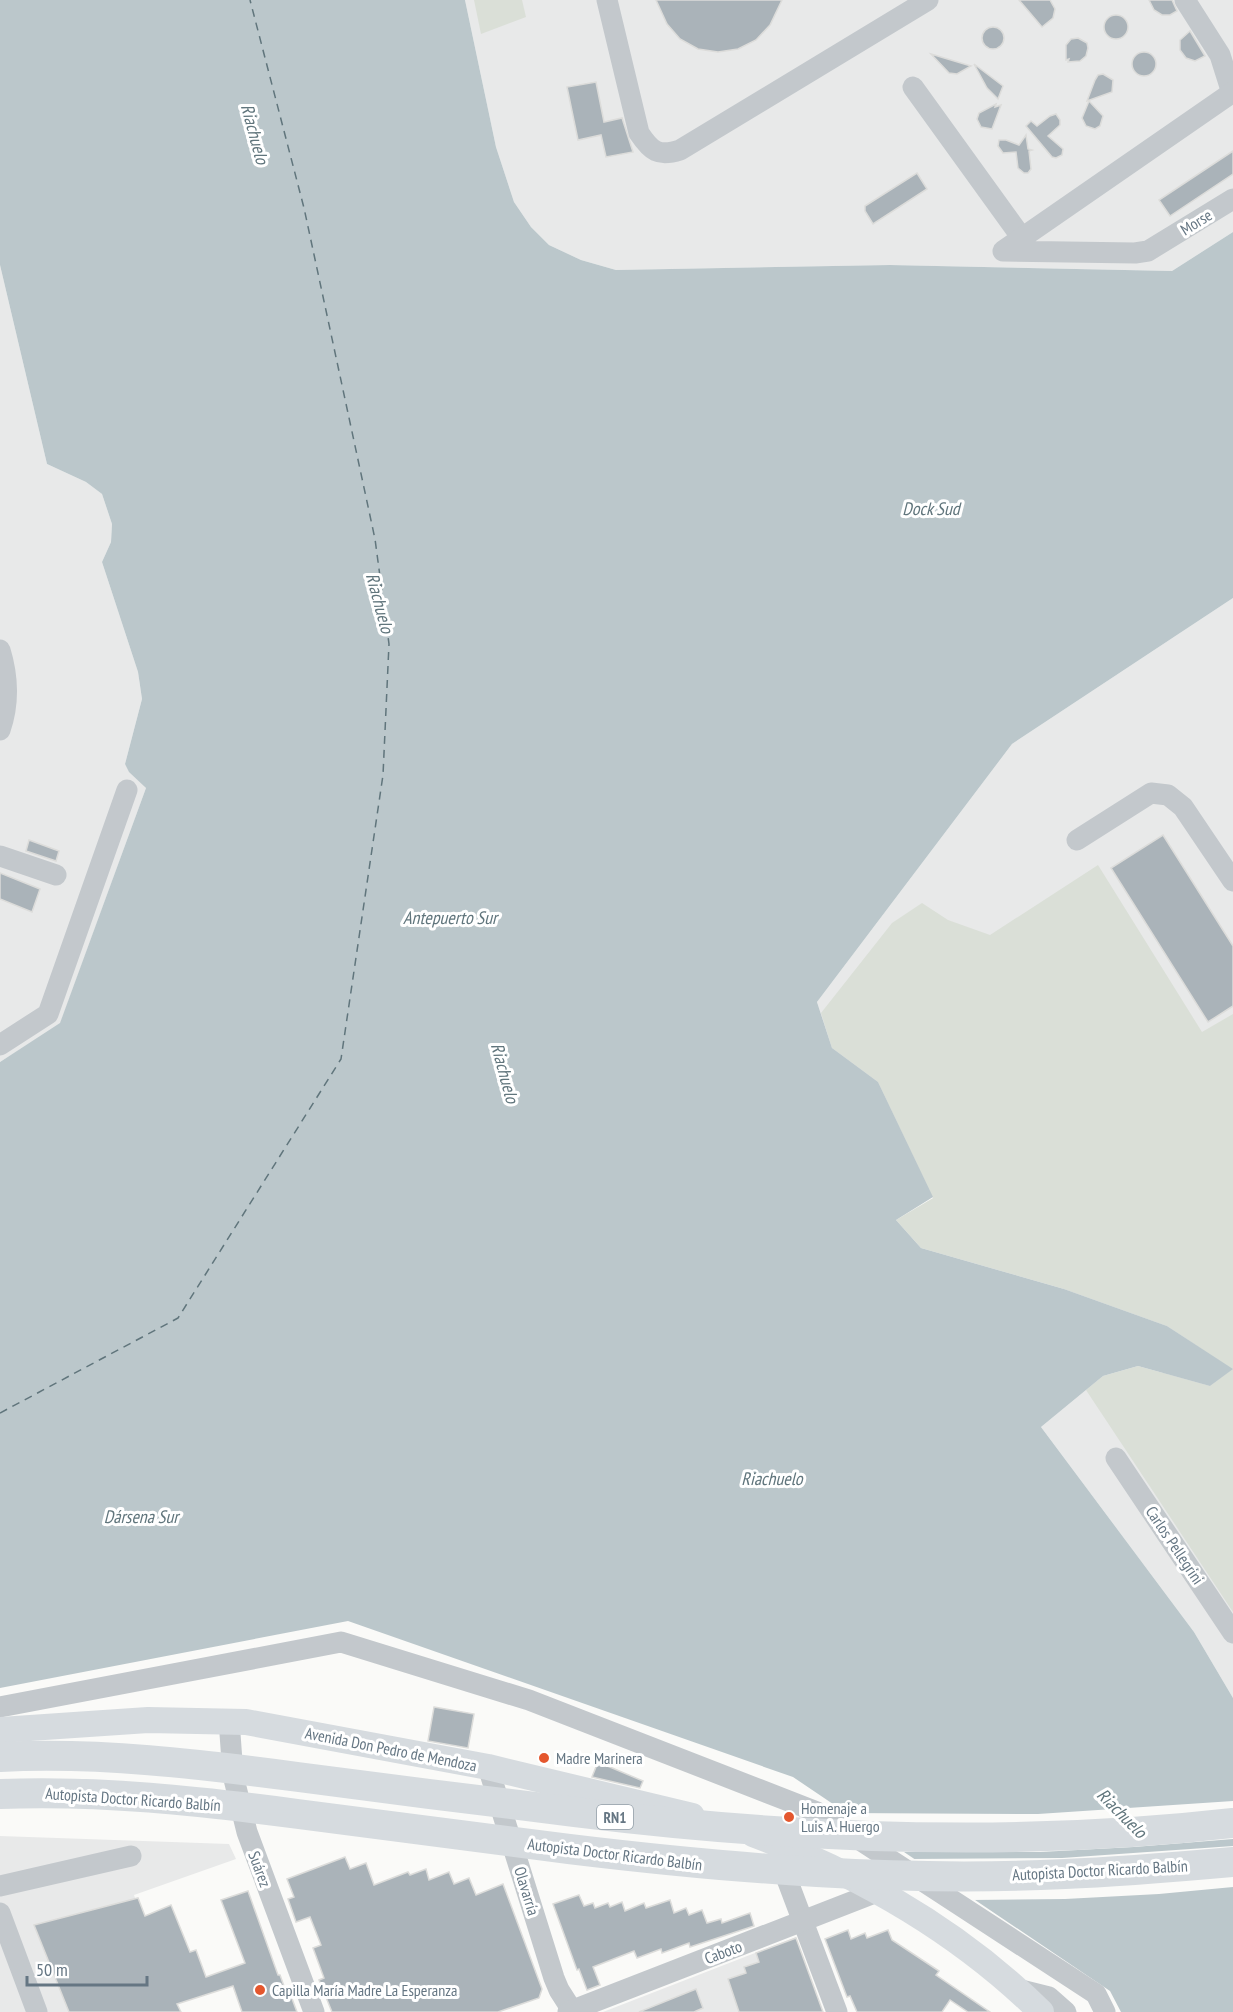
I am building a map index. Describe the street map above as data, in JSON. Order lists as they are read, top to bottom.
{
  "streets": {
    "highway": ["Autopista Doctor Ricardo Balbín", "RN1"],
    "main road": ["Avenida Don Pedro de Mendoza"],
    "street": [
      "Morse",
      "Carlos Pellegrini",
      "Suárez",
      "Olavarría",
      "Caboto"
    ]
  },
  "crossings": [
    ["Avenida Don Pedro de Mendoza", "Suárez"],
    ["Avenida Don Pedro de Mendoza", "Olavarría"],
    ["Avenida Don Pedro de Mendoza", "Caboto"],
    ["Olavarría", "Caboto"]
  ],
  "water": [
    "Riachuelo",
    "Dock Sud",
    "Antepuerto Sur",
    "Dársena Sur"
  ],
  "places": ["Madre Marinera", "Homenaje a Luis A. Huergo", "Capilla María Madre La Esperanza"],
  "scale_bar": "50 m"
}
